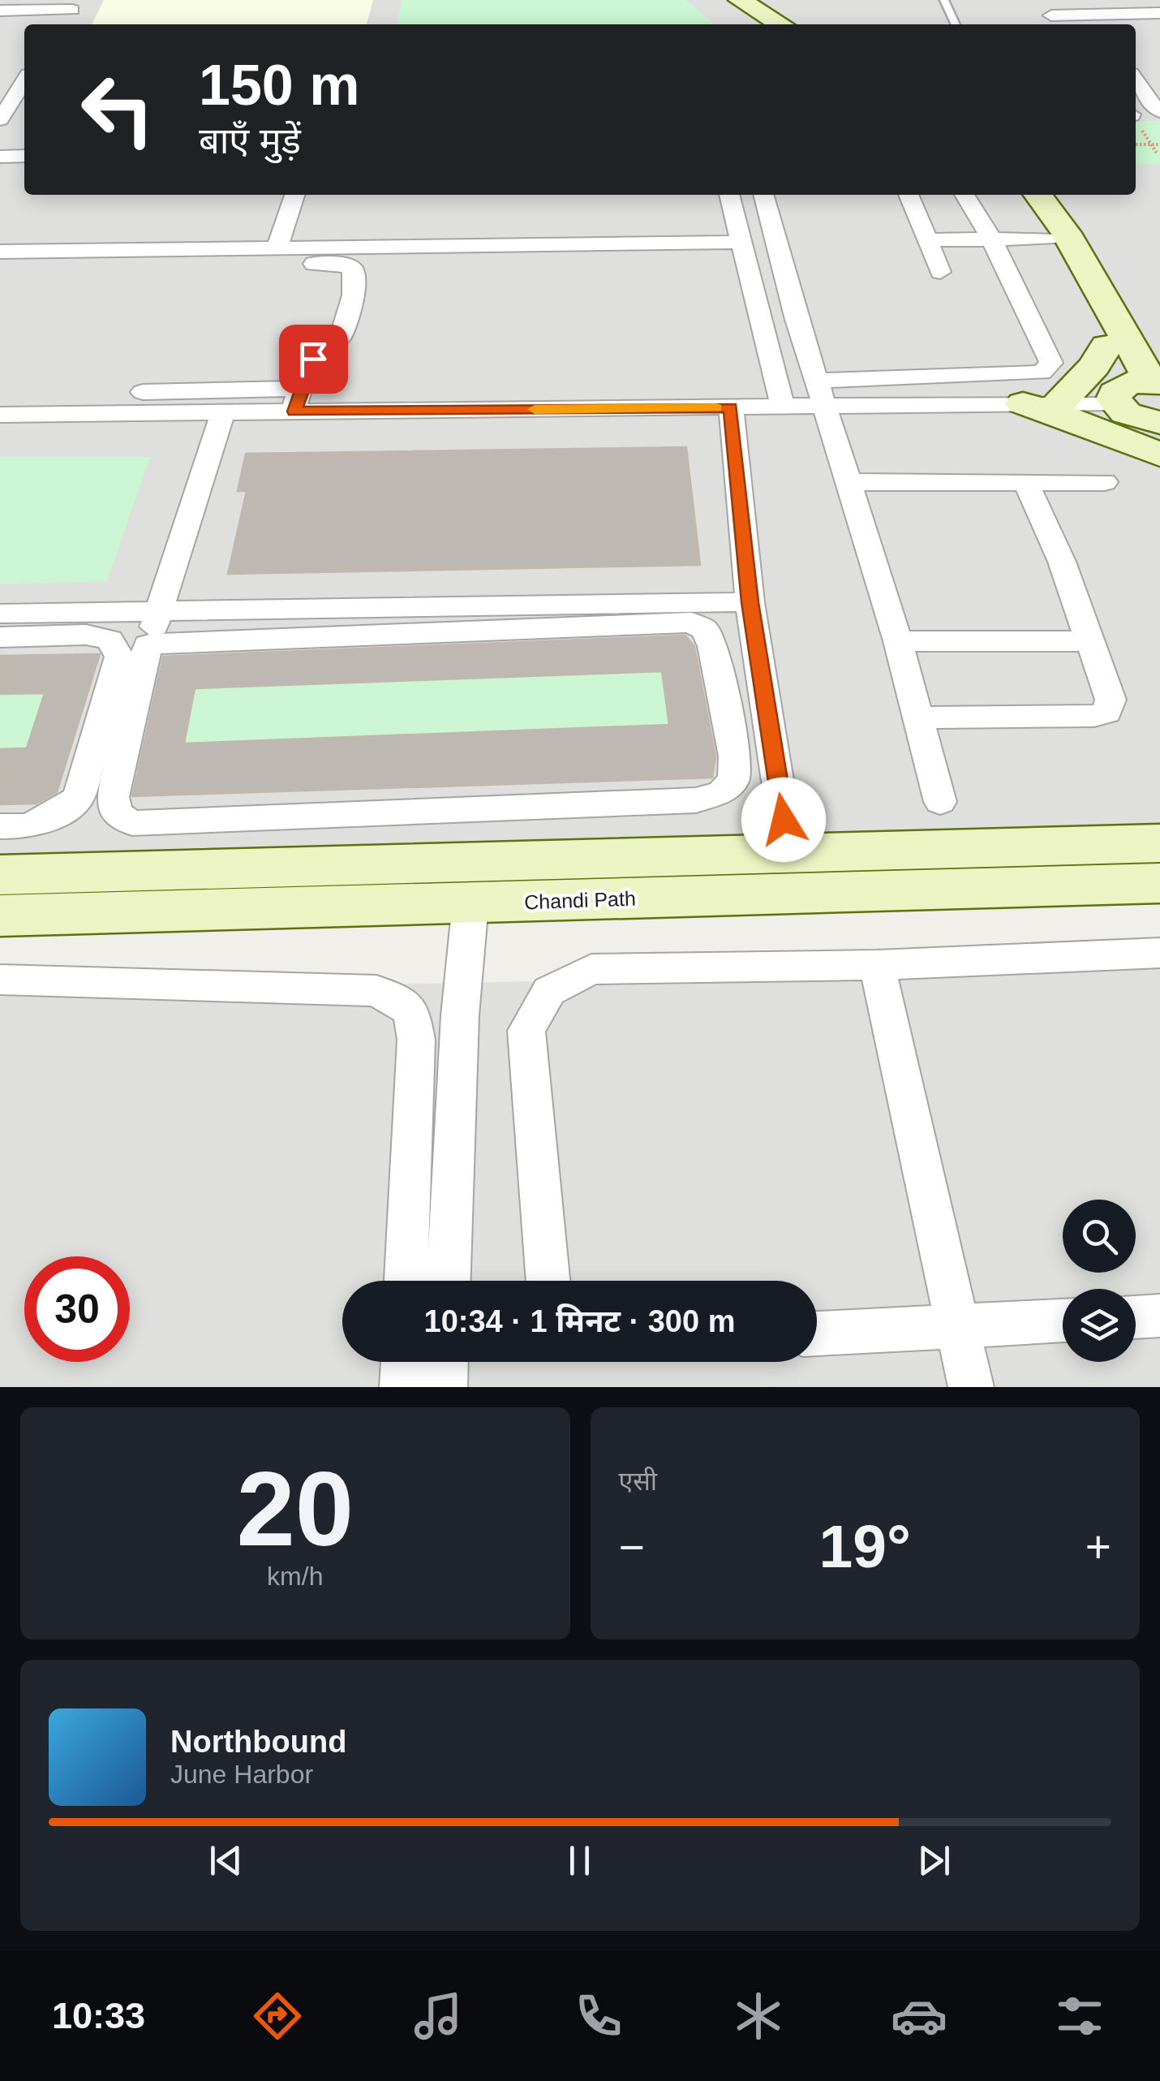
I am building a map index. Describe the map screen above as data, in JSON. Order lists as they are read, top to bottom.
{
  "streets": {
    "main road": ["Chandi Path"]
  },
  "page": {
    "turn": ["150 m", "बाएँ मुड़ें"],
    "limit": "30",
    "trip": "10:34 · 1 मिनट · 300 m",
    "tile": [
      ["20", "km/h"],
      "एसी"
    ],
    "heat": ["−", "19°", "+"],
    "song": ["Northbound", "June Harbor"],
    "tabs": "10:33"
  }
}
